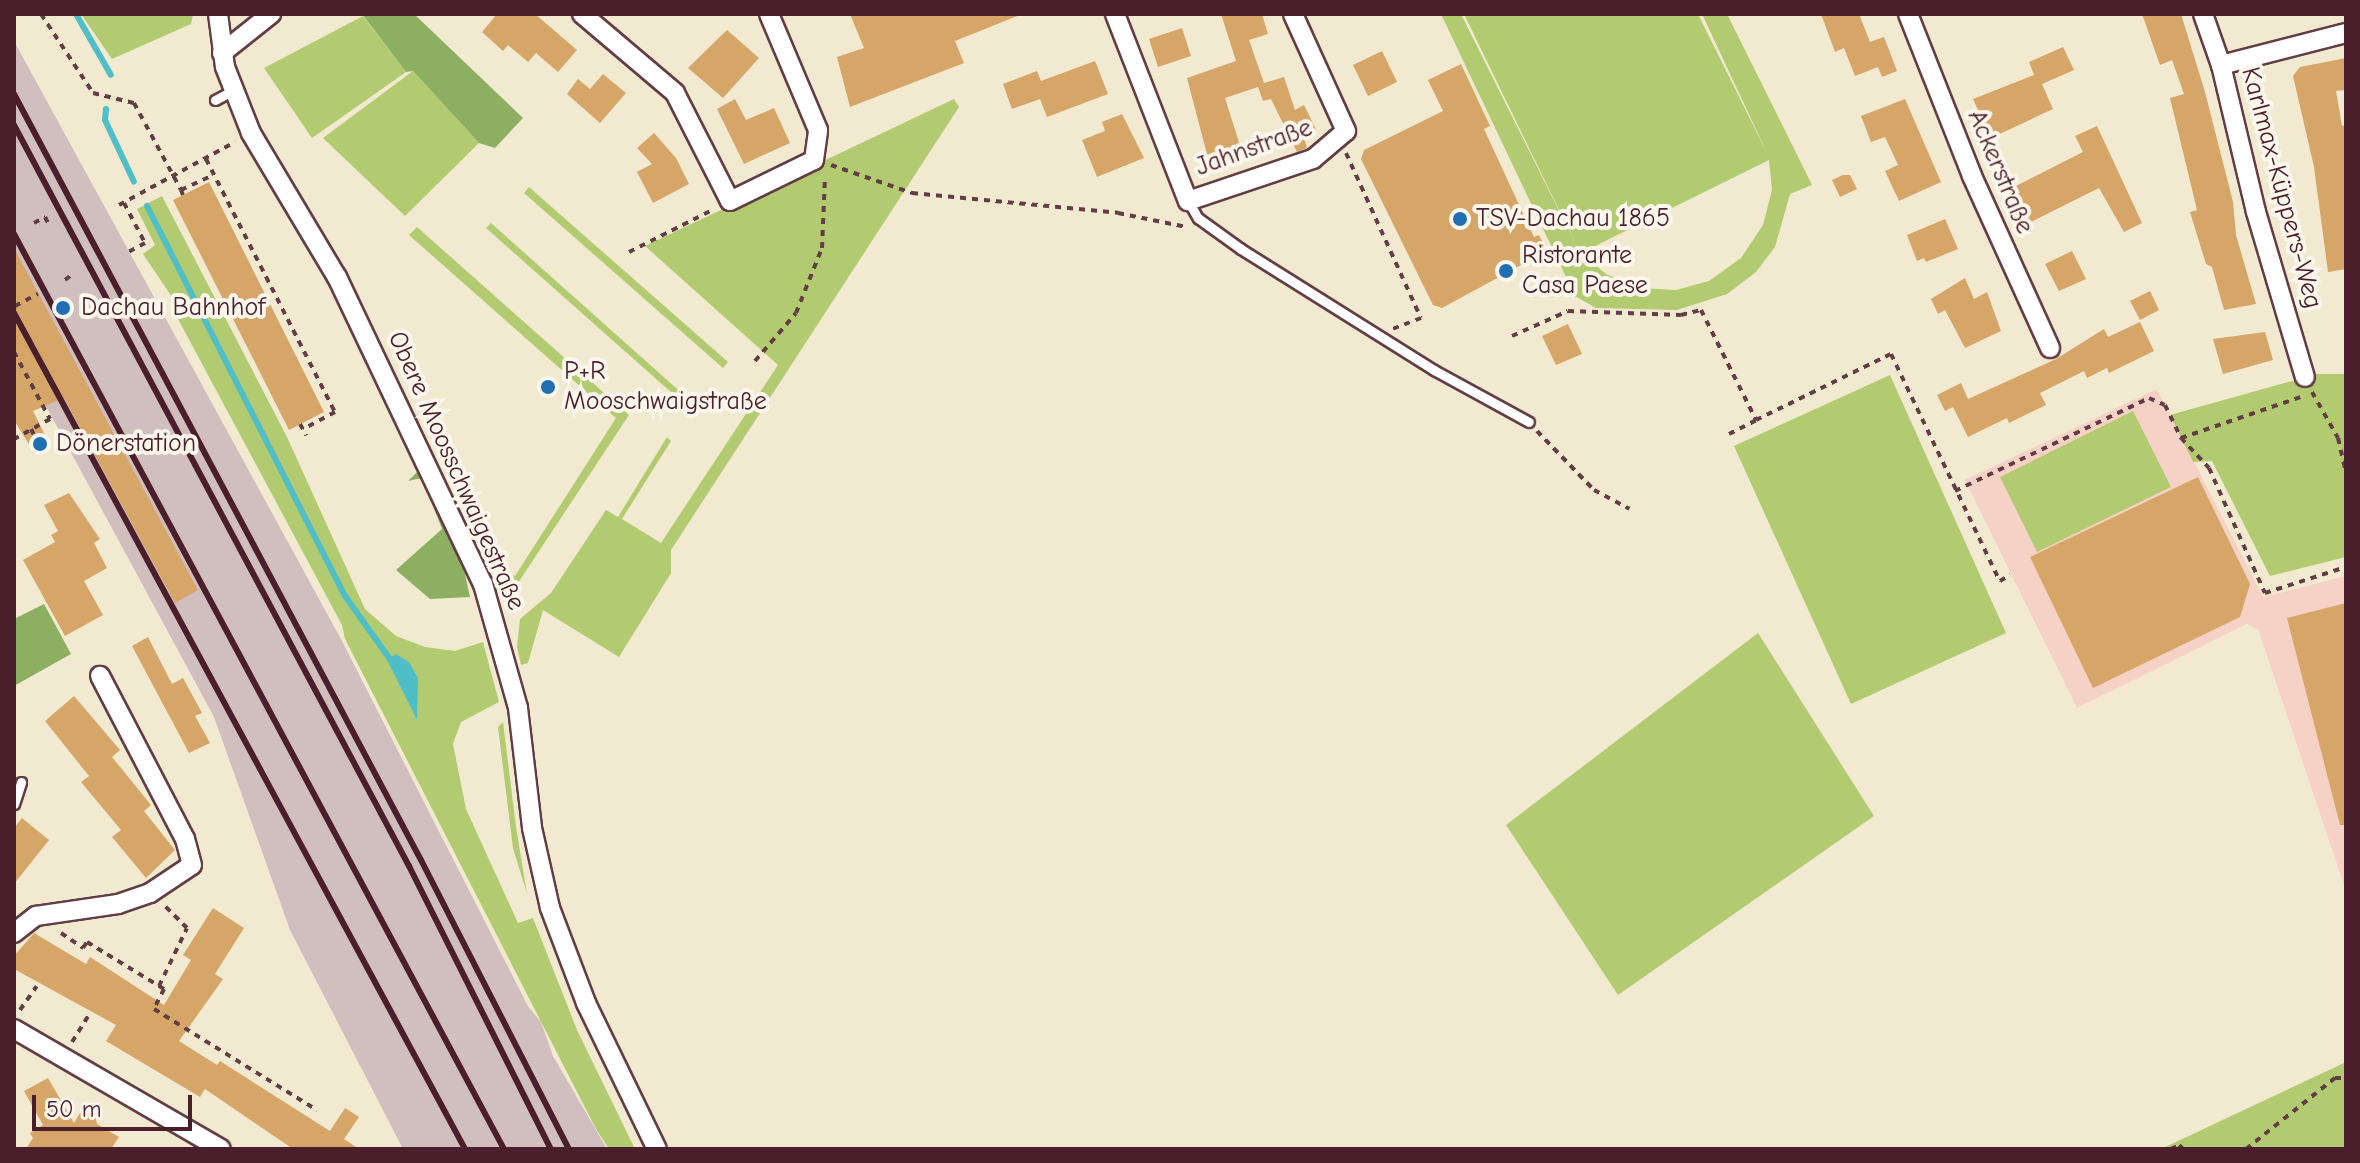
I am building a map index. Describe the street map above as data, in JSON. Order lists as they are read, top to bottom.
{
  "streets": {
    "street": [
      "Jahnstraße",
      "Ackerstraße",
      "Karlmax-Küppers-Weg",
      "Obere Moosschwaigestraße"
    ]
  },
  "places": [
    "TSV-Dachau 1865",
    "Ristorante Casa Paese",
    "Dachau Bahnhof",
    "P+R Mooschwaigstraße",
    "Dönerstation"
  ],
  "scale_bar": "50 m"
}
